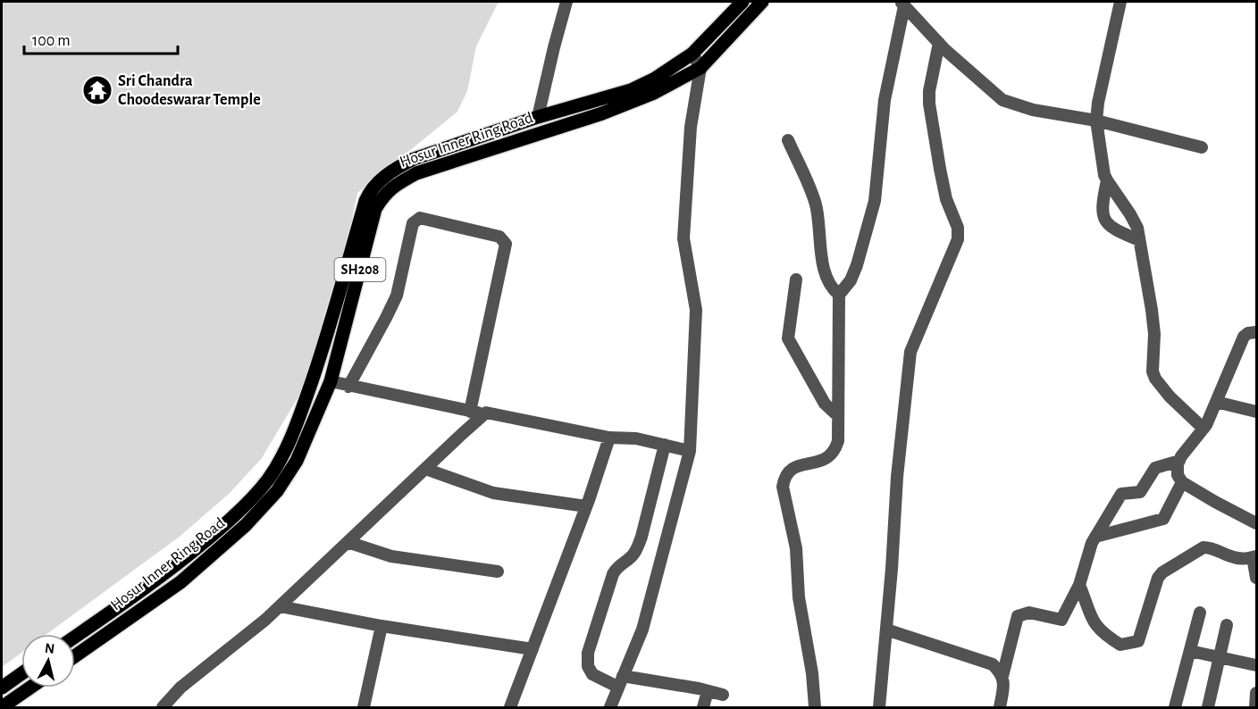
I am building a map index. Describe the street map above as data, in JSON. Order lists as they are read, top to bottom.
{
  "streets": {
    "main road": ["Hosur Inner Ring Road", "SH208"]
  },
  "places": {
    "temple": ["Sri Chandra Choodeswarar Temple"]
  },
  "scale_bar": "100 m",
  "north": "top"
}
